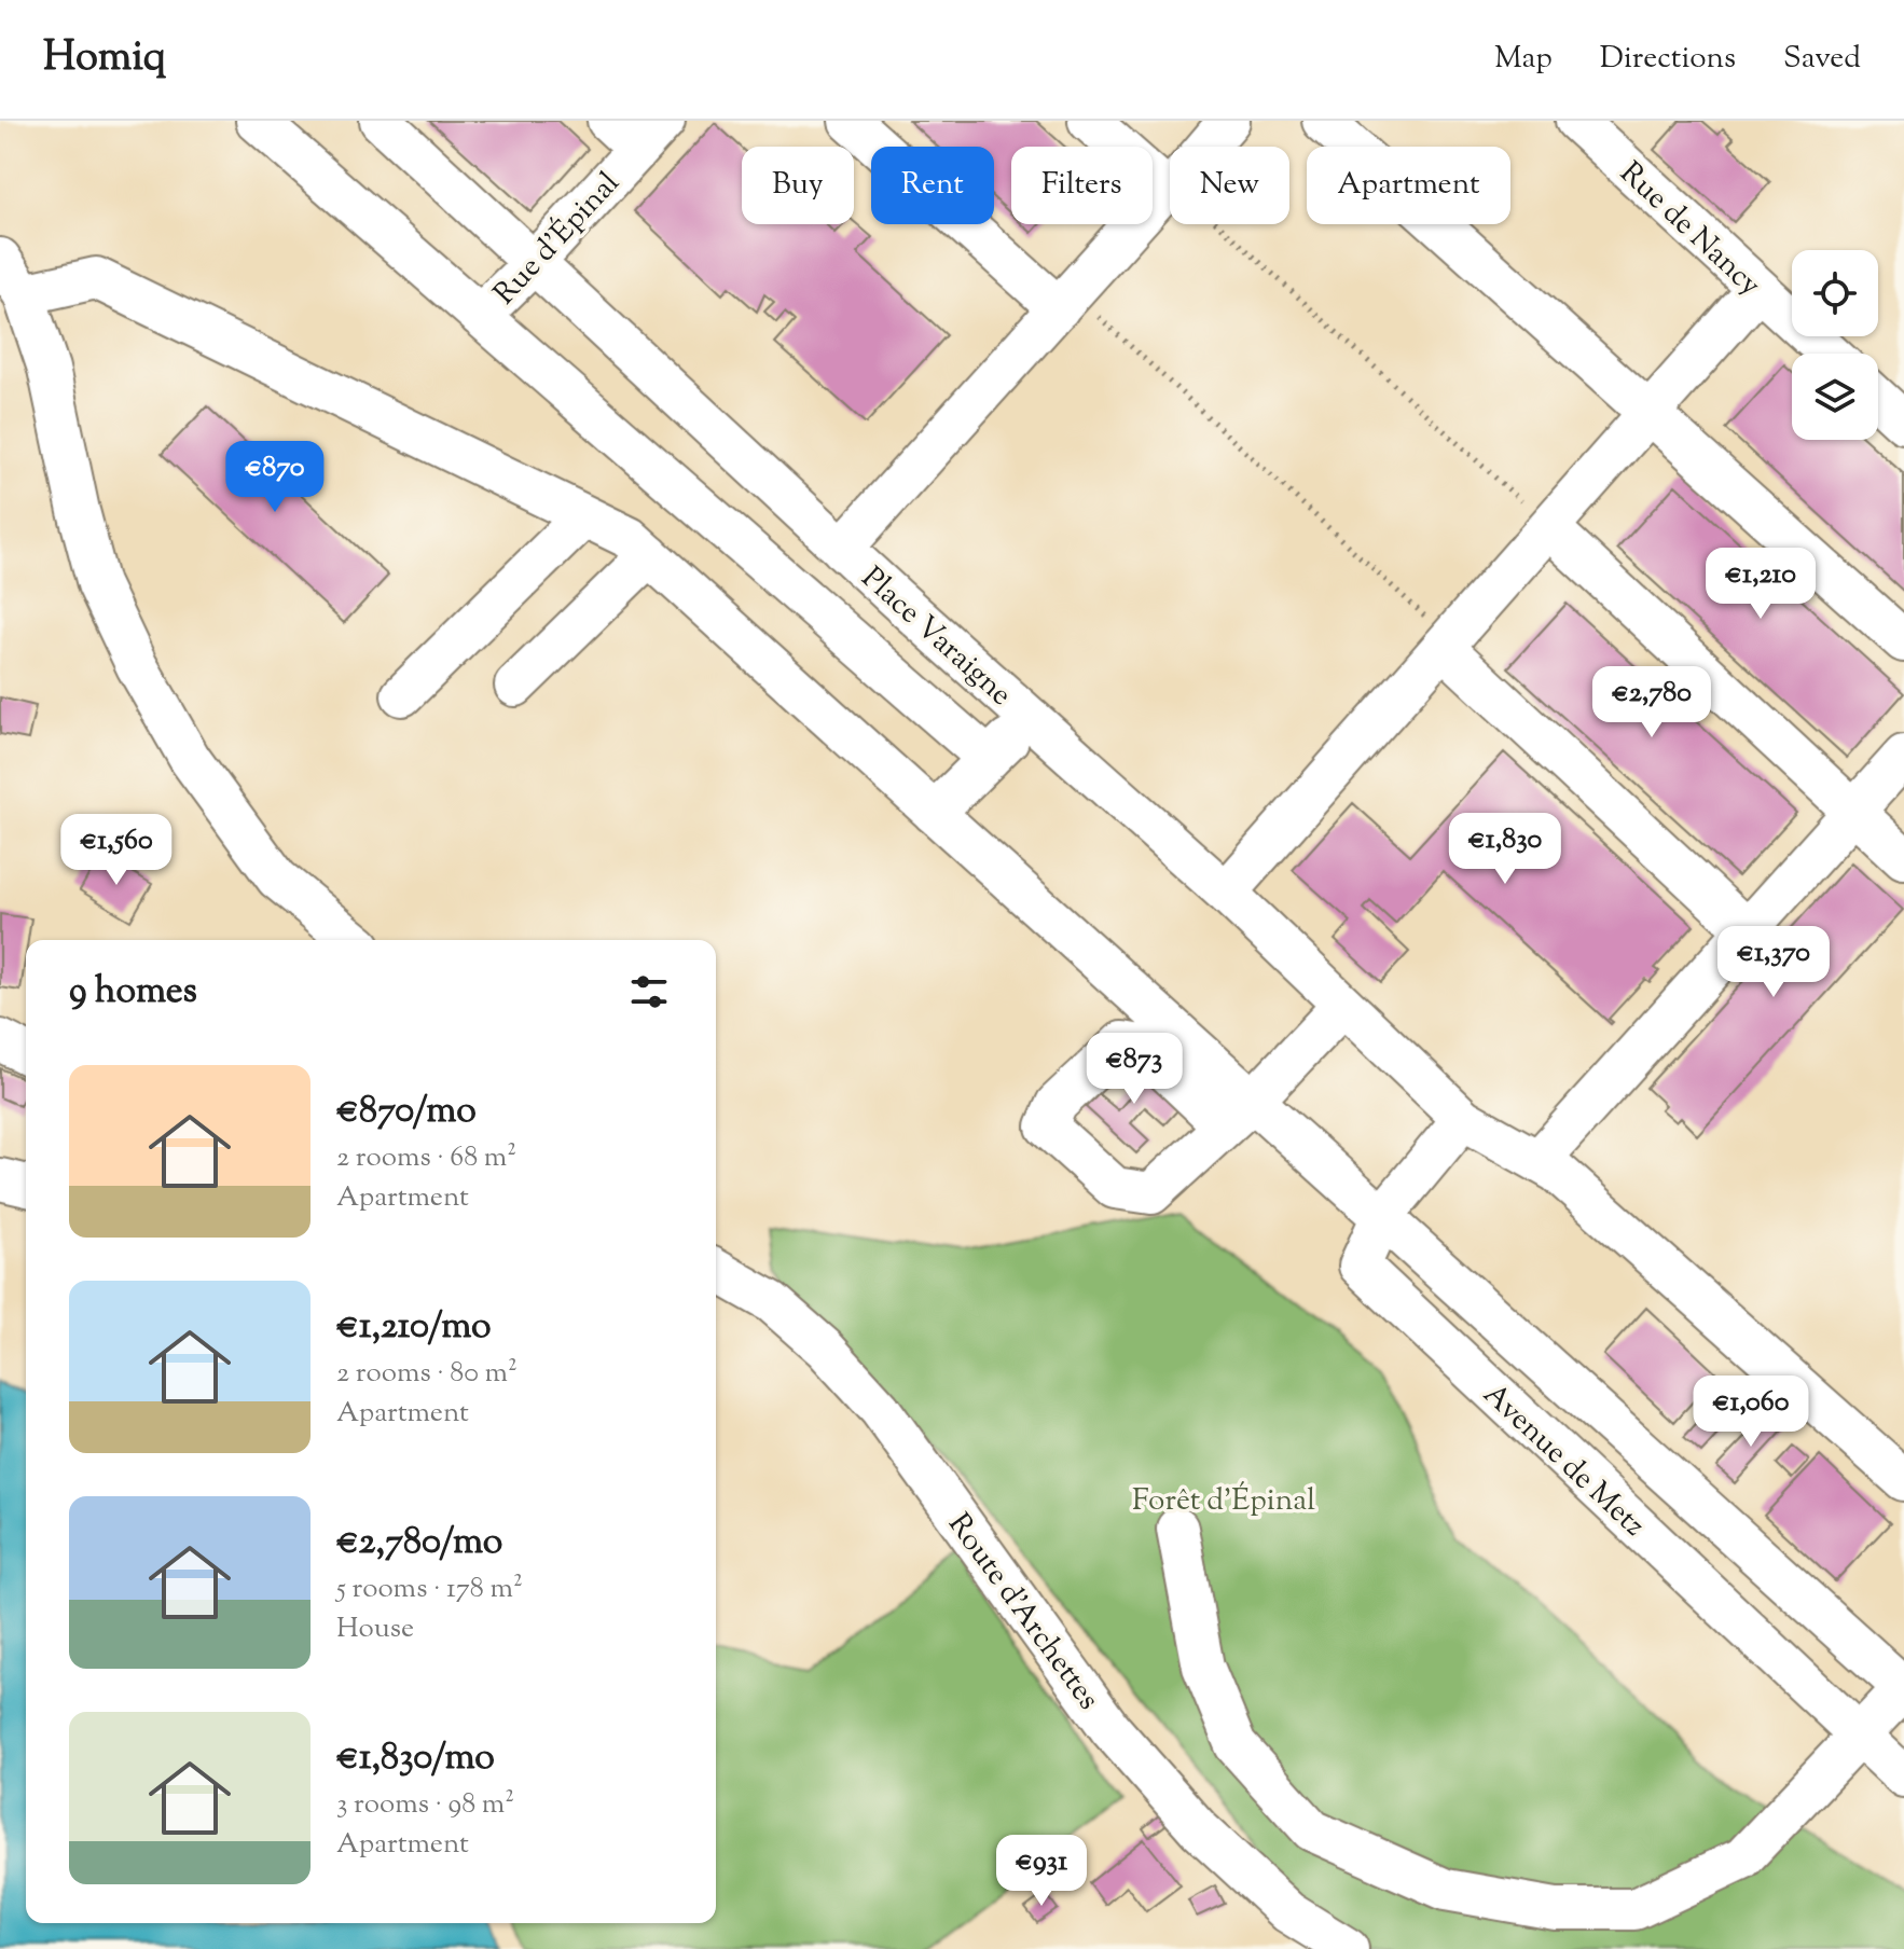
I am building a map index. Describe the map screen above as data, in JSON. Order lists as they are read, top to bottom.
{
  "streets": {
    "street": [
      "Rue de Nancy",
      "Rue d'Épinal",
      "Place Varaigne",
      "Avenue de Metz",
      "Route d'Archettes"
    ]
  },
  "crossings": [
    ["Rue d'Épinal", "Place Varaigne"]
  ],
  "parks": ["Forêt d'Épinal"],
  "page": {
    "header": "Homiq",
    "nav": ["Map", "Directions", "Saved"],
    "chip": [
      "Buy",
      "Rent",
      "Filters",
      "New",
      "Apartment"
    ],
    "price": [
      "€870",
      "€1,210",
      "€2,780",
      "€1,830",
      "€1,560",
      "€1,370",
      "€873",
      "€1,060",
      "€931"
    ],
    "heading": "9 homes",
    "list": [
      {
        "name": "€870/mo",
        "note": "2 rooms · 68 m² · Apartment"
      },
      {
        "name": "€1,210/mo",
        "note": "2 rooms · 80 m² · Apartment"
      },
      {
        "name": "€2,780/mo",
        "note": "5 rooms · 178 m² · House"
      },
      {
        "name": "€1,830/mo",
        "note": "3 rooms · 98 m² · Apartment"
      }
    ]
  }
}
